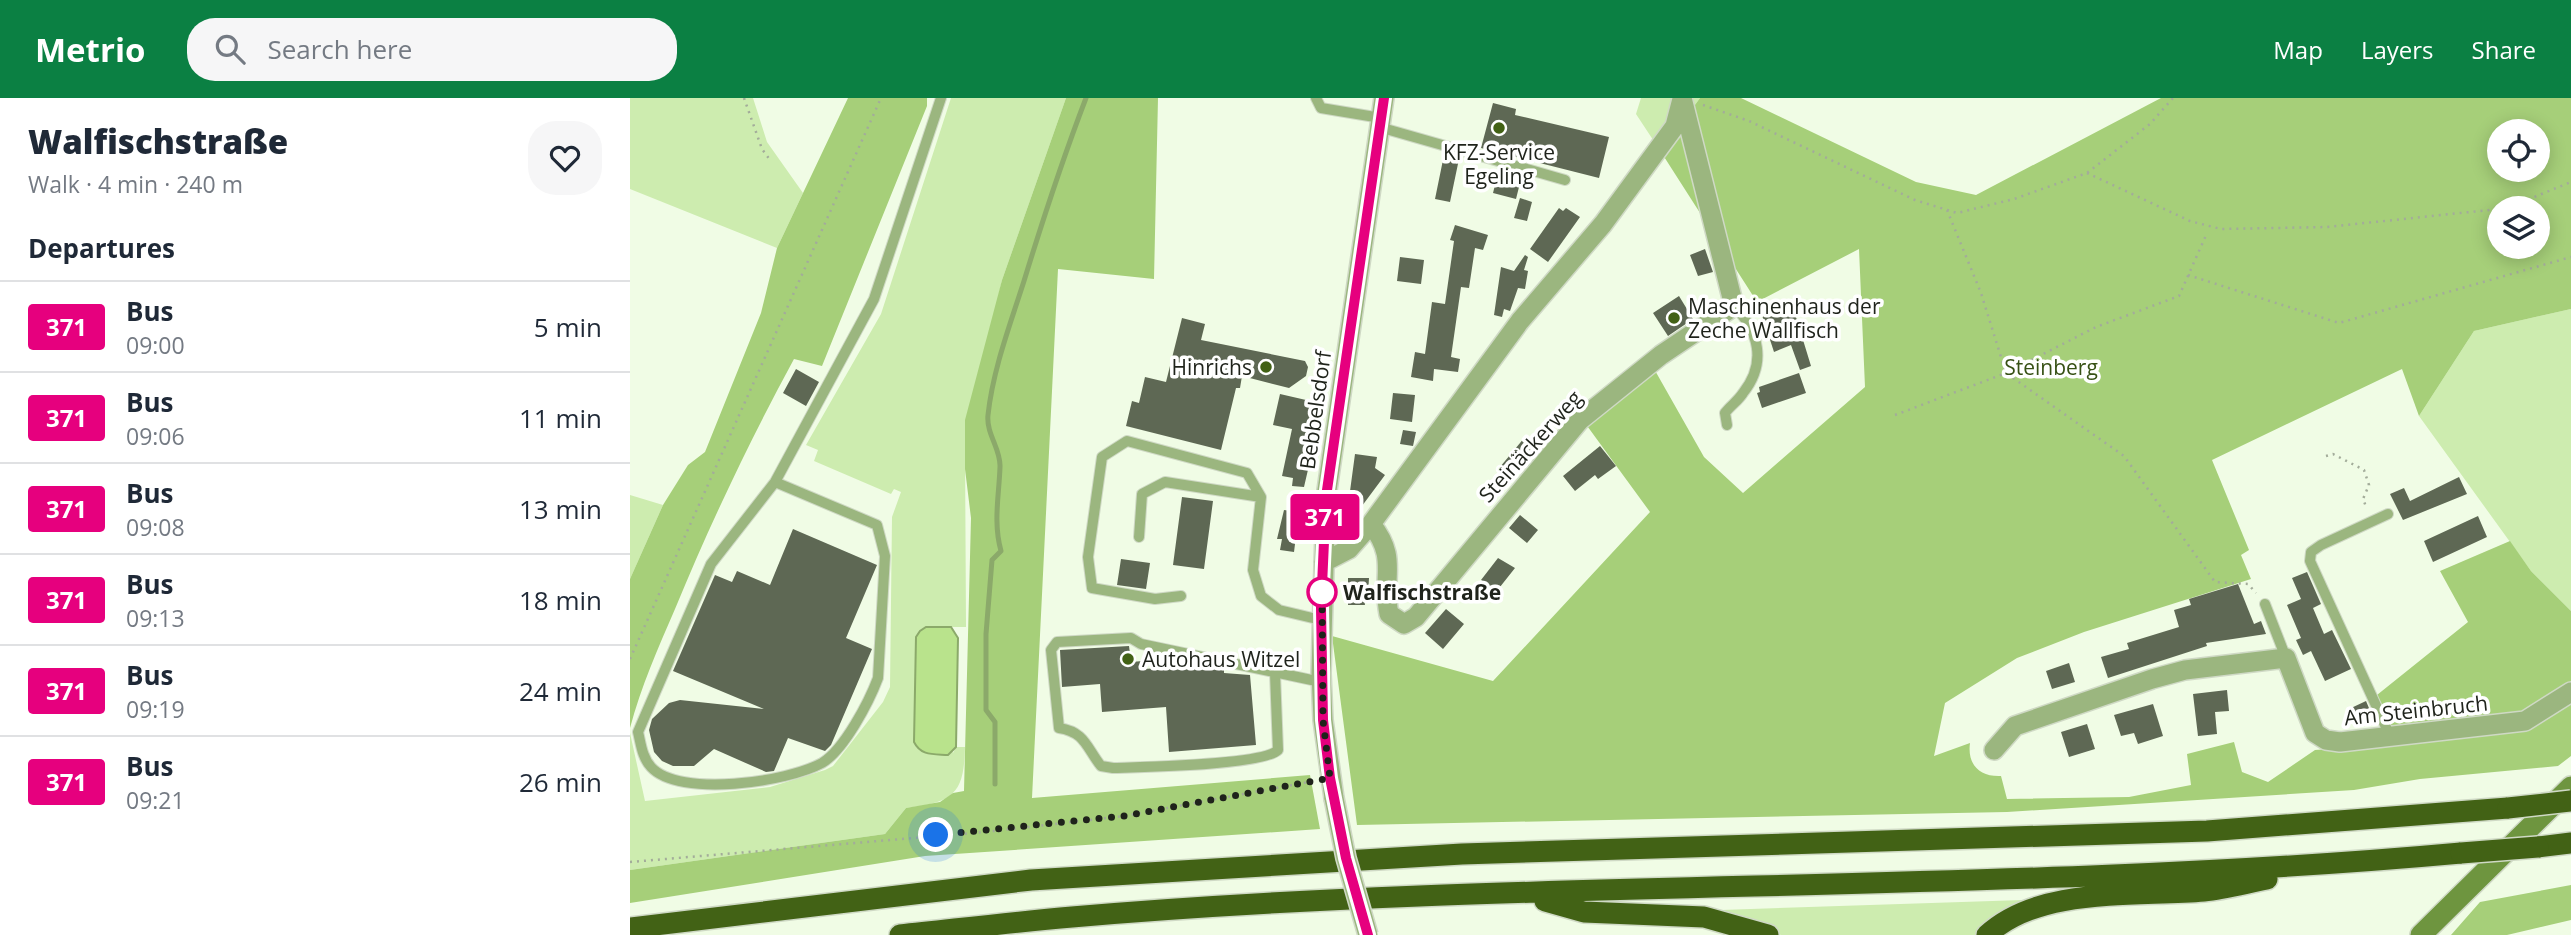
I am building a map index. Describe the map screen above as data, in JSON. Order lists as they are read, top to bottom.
{
  "streets": {
    "street": ["Bebbelsdorf", "Steinäckerweg", "Am Steinbruch"]
  },
  "parks": ["Steinberg"],
  "places": [
    "KFZ-Service Egeling",
    "Maschinenhaus der Zeche Wallfisch",
    "Hinrichs",
    "Walfischstraße",
    "Autohaus Witzel"
  ],
  "lines": ["bus line 371"],
  "page": {
    "header": "Metrio",
    "search": "Search here",
    "nav": ["Map", "Layers", "Share"],
    "heading": [
      ["Walfischstraße", "Walk · 4 min · 240 m"],
      "Departures"
    ],
    "on_map": "371",
    "list": [
      {
        "mark": "371",
        "name": "Bus",
        "note": "09:00",
        "value": "5 min"
      },
      {
        "mark": "371",
        "name": "Bus",
        "note": "09:06",
        "value": "11 min"
      },
      {
        "mark": "371",
        "name": "Bus",
        "note": "09:08",
        "value": "13 min"
      },
      {
        "mark": "371",
        "name": "Bus",
        "note": "09:13",
        "value": "18 min"
      },
      {
        "mark": "371",
        "name": "Bus",
        "note": "09:19",
        "value": "24 min"
      },
      {
        "mark": "371",
        "name": "Bus",
        "note": "09:21",
        "value": "26 min"
      }
    ]
  }
}
